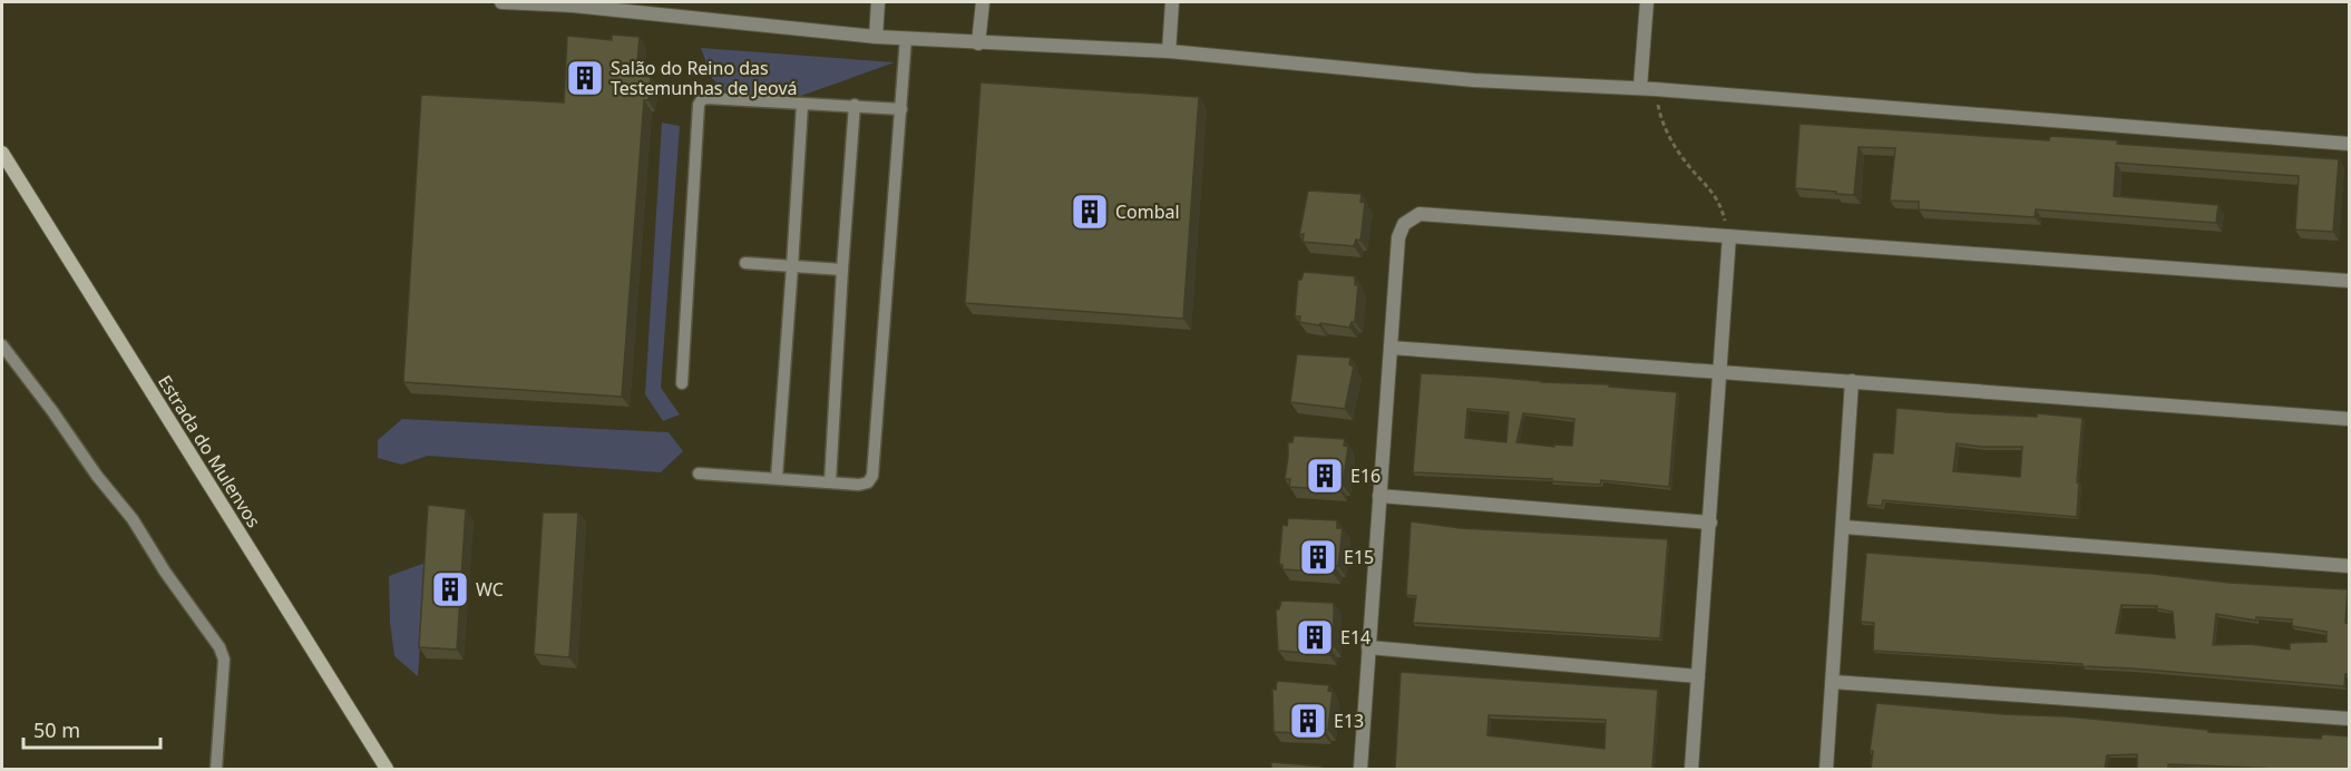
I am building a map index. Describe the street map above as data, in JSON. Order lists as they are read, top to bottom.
{
  "streets": {
    "street": ["Estrada do Mulenvos"]
  },
  "places": {
    "building": [
      "Salão do Reino das Testemunhas de Jeová",
      "Combal",
      "E16",
      "E15",
      "WC",
      "E14",
      "E13"
    ]
  },
  "scale_bar": "50 m"
}
